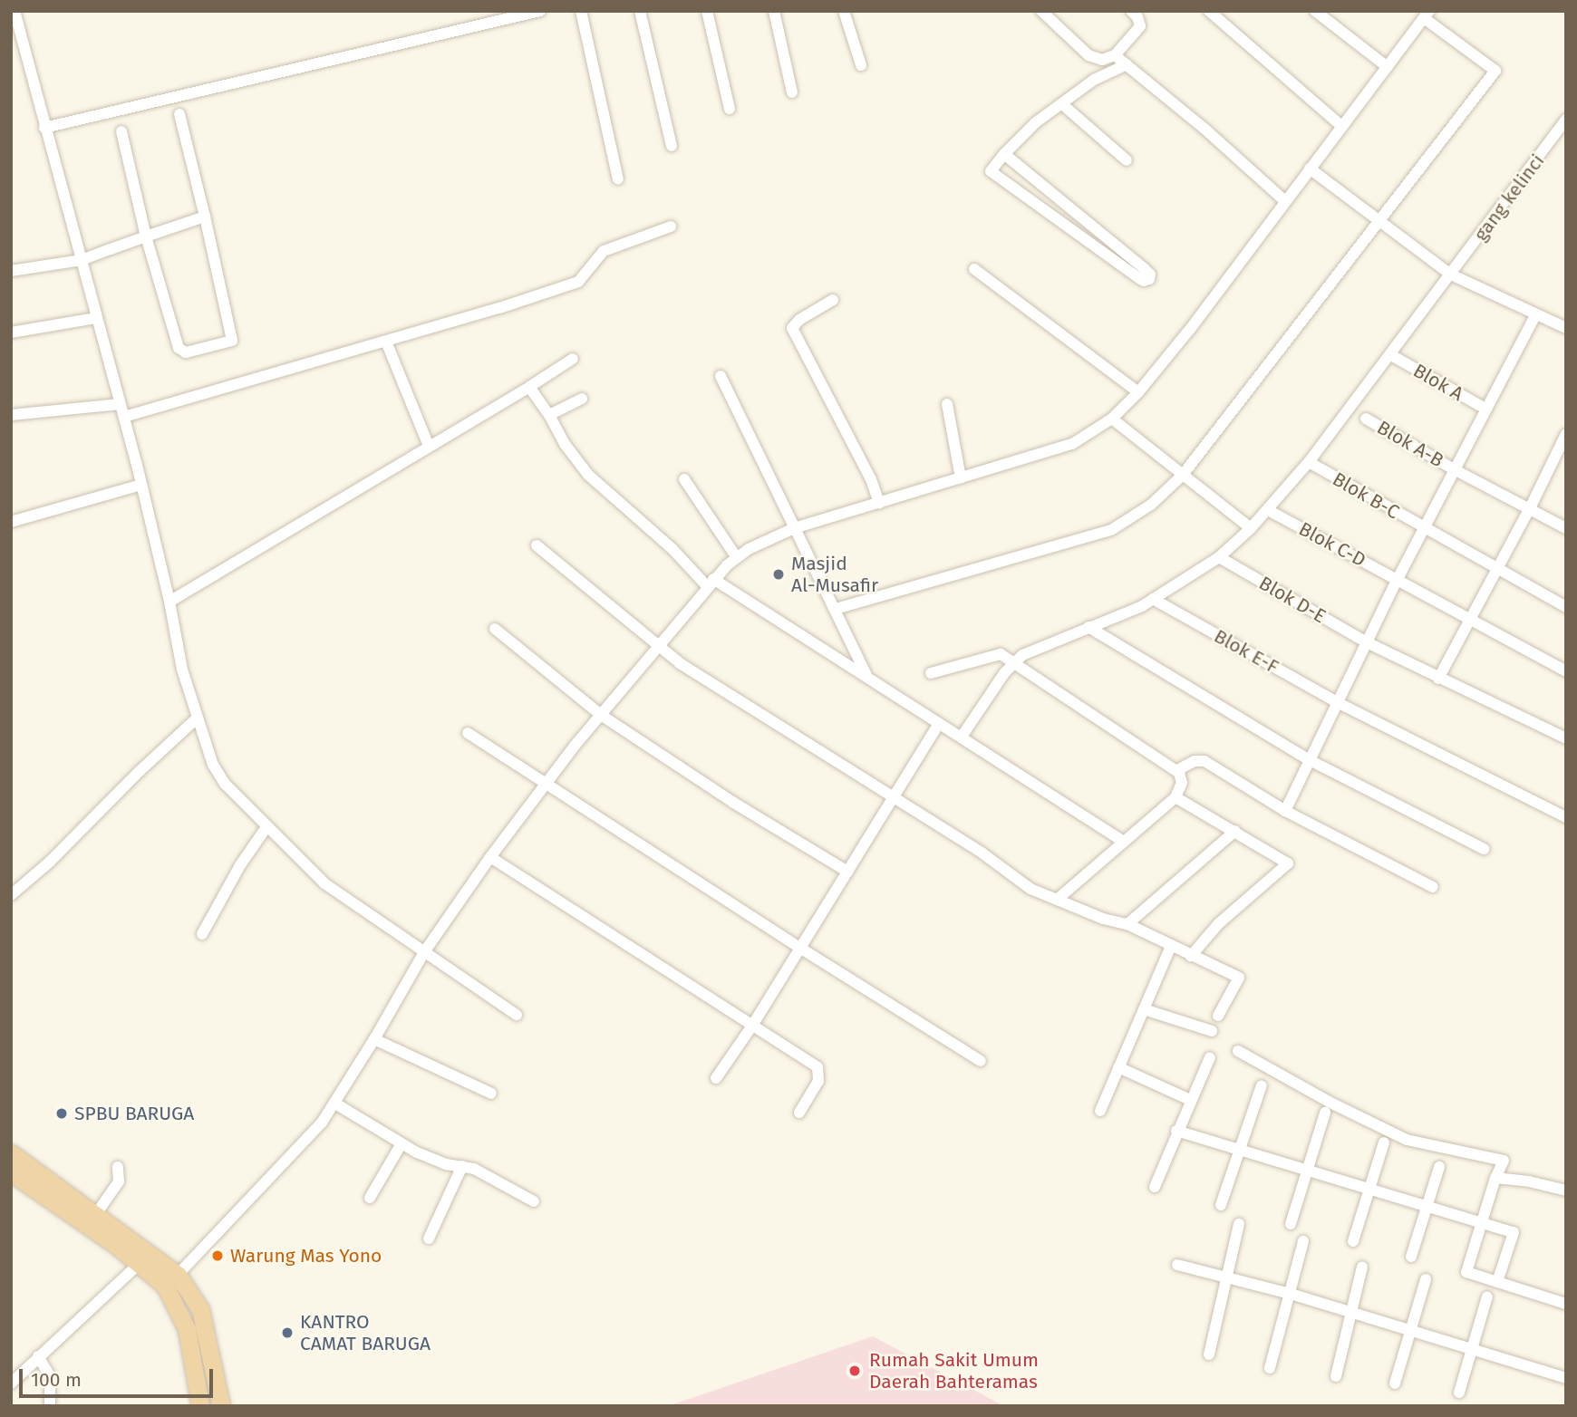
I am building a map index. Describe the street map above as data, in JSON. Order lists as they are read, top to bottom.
{
  "streets": {
    "street": [
      "gang kelinci",
      "Blok A",
      "Blok A-B",
      "Blok B-C",
      "Blok C-D",
      "Blok D-E",
      "Blok E-F"
    ]
  },
  "crossings": [
    ["gang kelinci", "Blok A"],
    ["gang kelinci", "Blok B-C"],
    ["gang kelinci", "Blok C-D"],
    ["gang kelinci", "Blok D-E"],
    ["gang kelinci", "Blok E-F"]
  ],
  "places": [
    "Masjid Al-Musafir",
    "SPBU BARUGA",
    "Warung Mas Yono",
    "KANTRO CAMAT BARUGA",
    "Rumah Sakit Umum Daerah Bahteramas"
  ],
  "scale_bar": "100 m"
}
